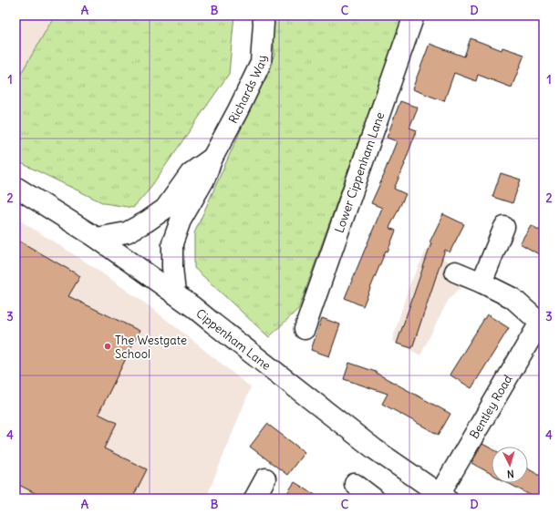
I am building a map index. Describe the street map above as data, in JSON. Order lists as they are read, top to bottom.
{
  "streets": {
    "street": [
      "Richards Way",
      "Lower Cippenham Lane",
      "Cippenham Lane",
      "Bentley Road"
    ]
  },
  "crossings": [
    ["Richards Way", "Cippenham Lane"],
    ["Cippenham Lane", "Bentley Road"]
  ],
  "places": ["The Westgate School"],
  "north": "bottom",
  "grid": {
    "columns": [
      "A",
      "B",
      "C",
      "D"
    ],
    "rows": [
      "1",
      "2",
      "3",
      "4"
    ]
  }
}
